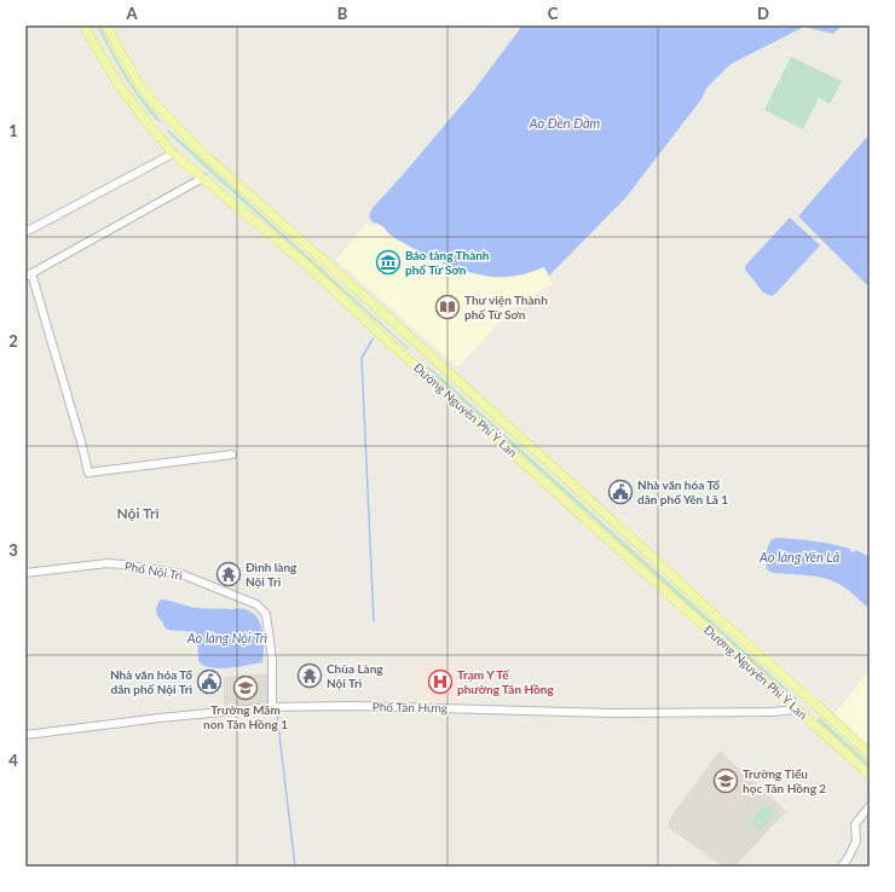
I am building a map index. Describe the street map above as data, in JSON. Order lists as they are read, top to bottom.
{
  "streets": {
    "main road": ["Đường Nguyên Phi Ỷ Lan"],
    "street": ["Phố Nội Trì", "Phố Tân Hưng"]
  },
  "crossings": [
    ["Đường Nguyên Phi Ỷ Lan", "Phố Tân Hưng"],
    ["Phố Nội Trì", "Phố Tân Hưng"]
  ],
  "districts": ["Nội Trì"],
  "water": ["Ao Đền Đầm", "Ao làng Yên Lã", "Ao làng Nội Trì"],
  "places": {
    "museum": ["Bảo tàng Thành phố Từ Sơn"],
    "library": ["Thư viện Thành phố Từ Sơn"],
    "public building": ["Nhà văn hóa Tổ dân phố Yên Lã 1", "Nhà văn hóa Tổ dân phố Nội Trì"],
    "temple": ["Đình làng Nội Trì", "Chùa Làng Nội Trì"],
    "hospital": ["Trạm Y Tế phường Tân Hồng"],
    "school or university": ["Trường Mầm non Tân Hồng 1", "Trường Tiểu học Tân Hồng 2"]
  },
  "grid": {
    "columns": [
      "A",
      "B",
      "C",
      "D"
    ],
    "rows": [
      "1",
      "2",
      "3",
      "4"
    ]
  }
}
